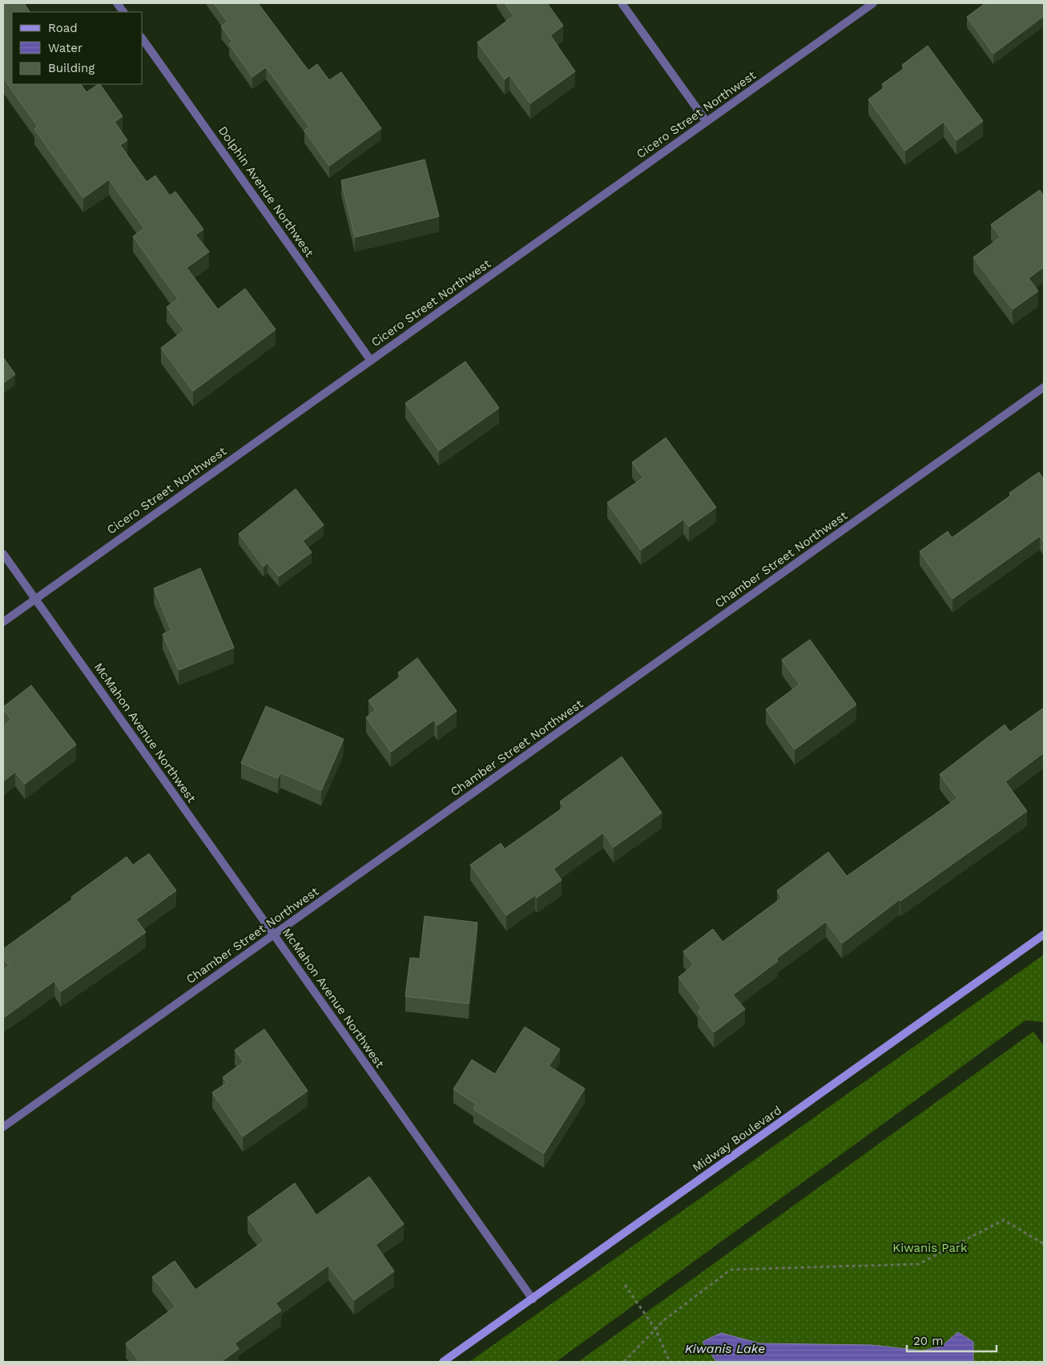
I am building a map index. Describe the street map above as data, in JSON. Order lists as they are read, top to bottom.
{
  "streets": {
    "street": [
      "Cicero Street Northwest",
      "Dolphin Avenue Northwest",
      "Chamber Street Northwest",
      "McMahon Avenue Northwest",
      "Midway Boulevard"
    ]
  },
  "crossings": [
    ["Cicero Street Northwest", "Dolphin Avenue Northwest"],
    ["Cicero Street Northwest", "McMahon Avenue Northwest"],
    ["Chamber Street Northwest", "McMahon Avenue Northwest"],
    ["McMahon Avenue Northwest", "Midway Boulevard"]
  ],
  "water": ["Kiwanis Lake"],
  "parks": ["Kiwanis Park"],
  "legend": ["Road", "Water", "Building"],
  "scale_bar": "20 m"
}
